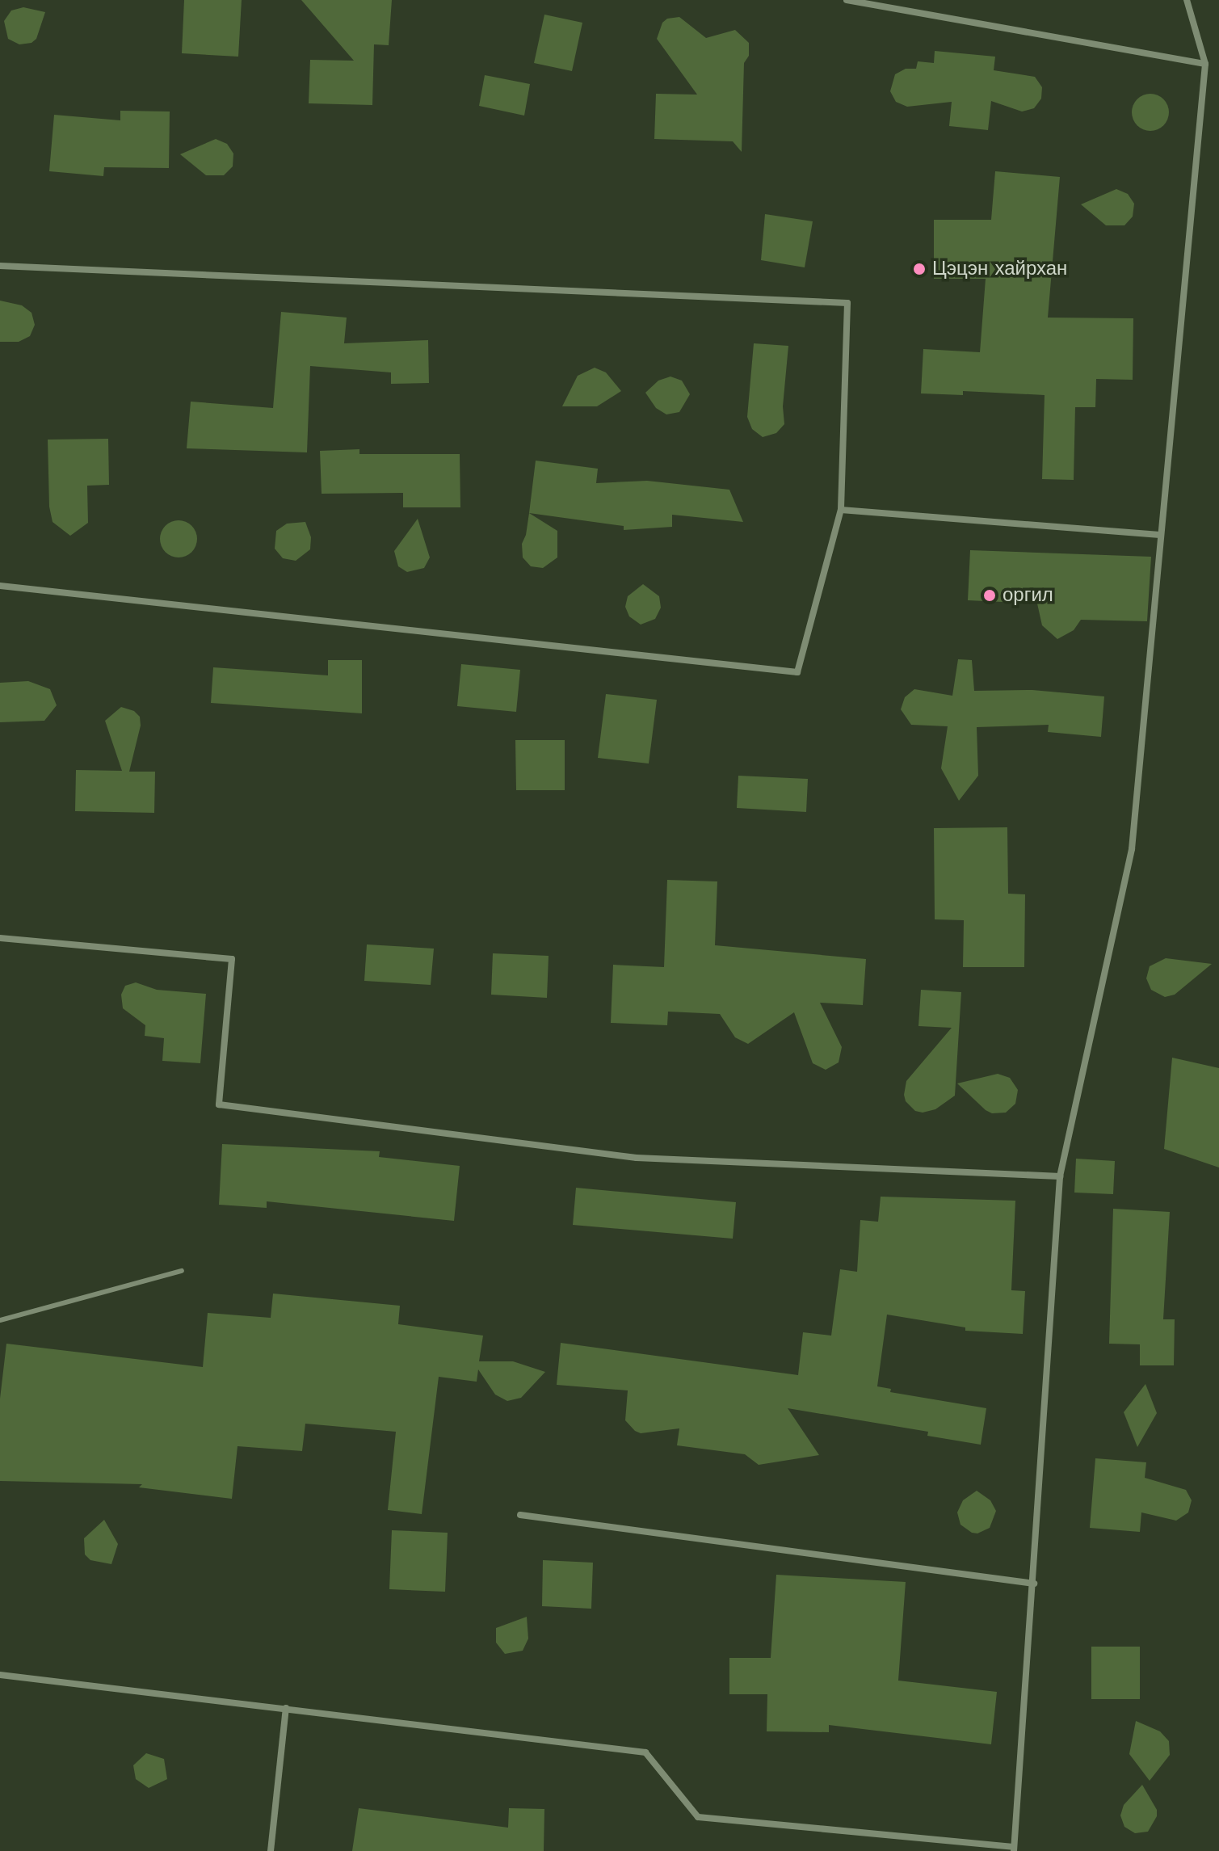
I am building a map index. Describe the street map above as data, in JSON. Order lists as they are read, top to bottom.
{
  "places": ["Цэцэн хайрхан", "оргил"]
}
